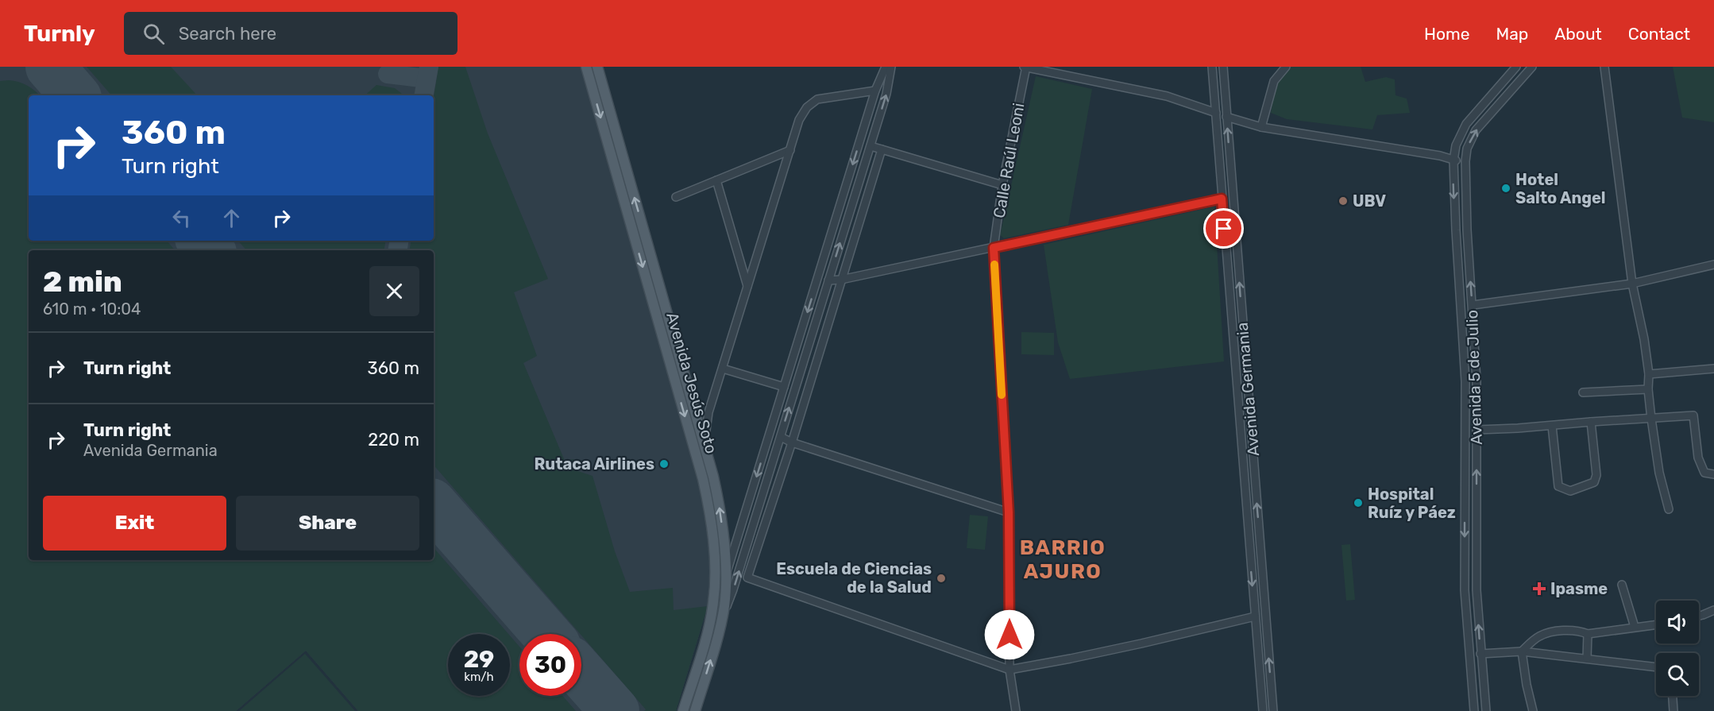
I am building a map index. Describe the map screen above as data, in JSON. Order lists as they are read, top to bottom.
{
  "streets": {
    "main road": ["Avenida Jesús Soto"],
    "street": ["Calle Raúl Leoni", "Avenida 5 de Julio", "Avenida Germania"]
  },
  "districts": ["BARRIO AJURO"],
  "places": {
    "other": [
      "Hotel Salto Angel",
      "UBV",
      "Rutaca Airlines",
      "Hospital Ruíz y Páez",
      "Escuela de Ciencias de la Salud"
    ],
    "health": ["Ipasme"]
  },
  "page": {
    "header": "Turnly",
    "search": "Search here",
    "nav": [
      "Home",
      "Map",
      "About",
      "Contact"
    ],
    "turn": ["360 m", "Turn right"],
    "heading": ["2 min", "610 m · 10:04"],
    "list": [
      {
        "name": "Turn right",
        "value": "360 m"
      },
      {
        "name": "Turn right",
        "note": "Avenida Germania",
        "value": "220 m"
      }
    ],
    "buttons": ["Exit", "Share"],
    "speed": "29 km/h",
    "limit": "30"
  }
}
